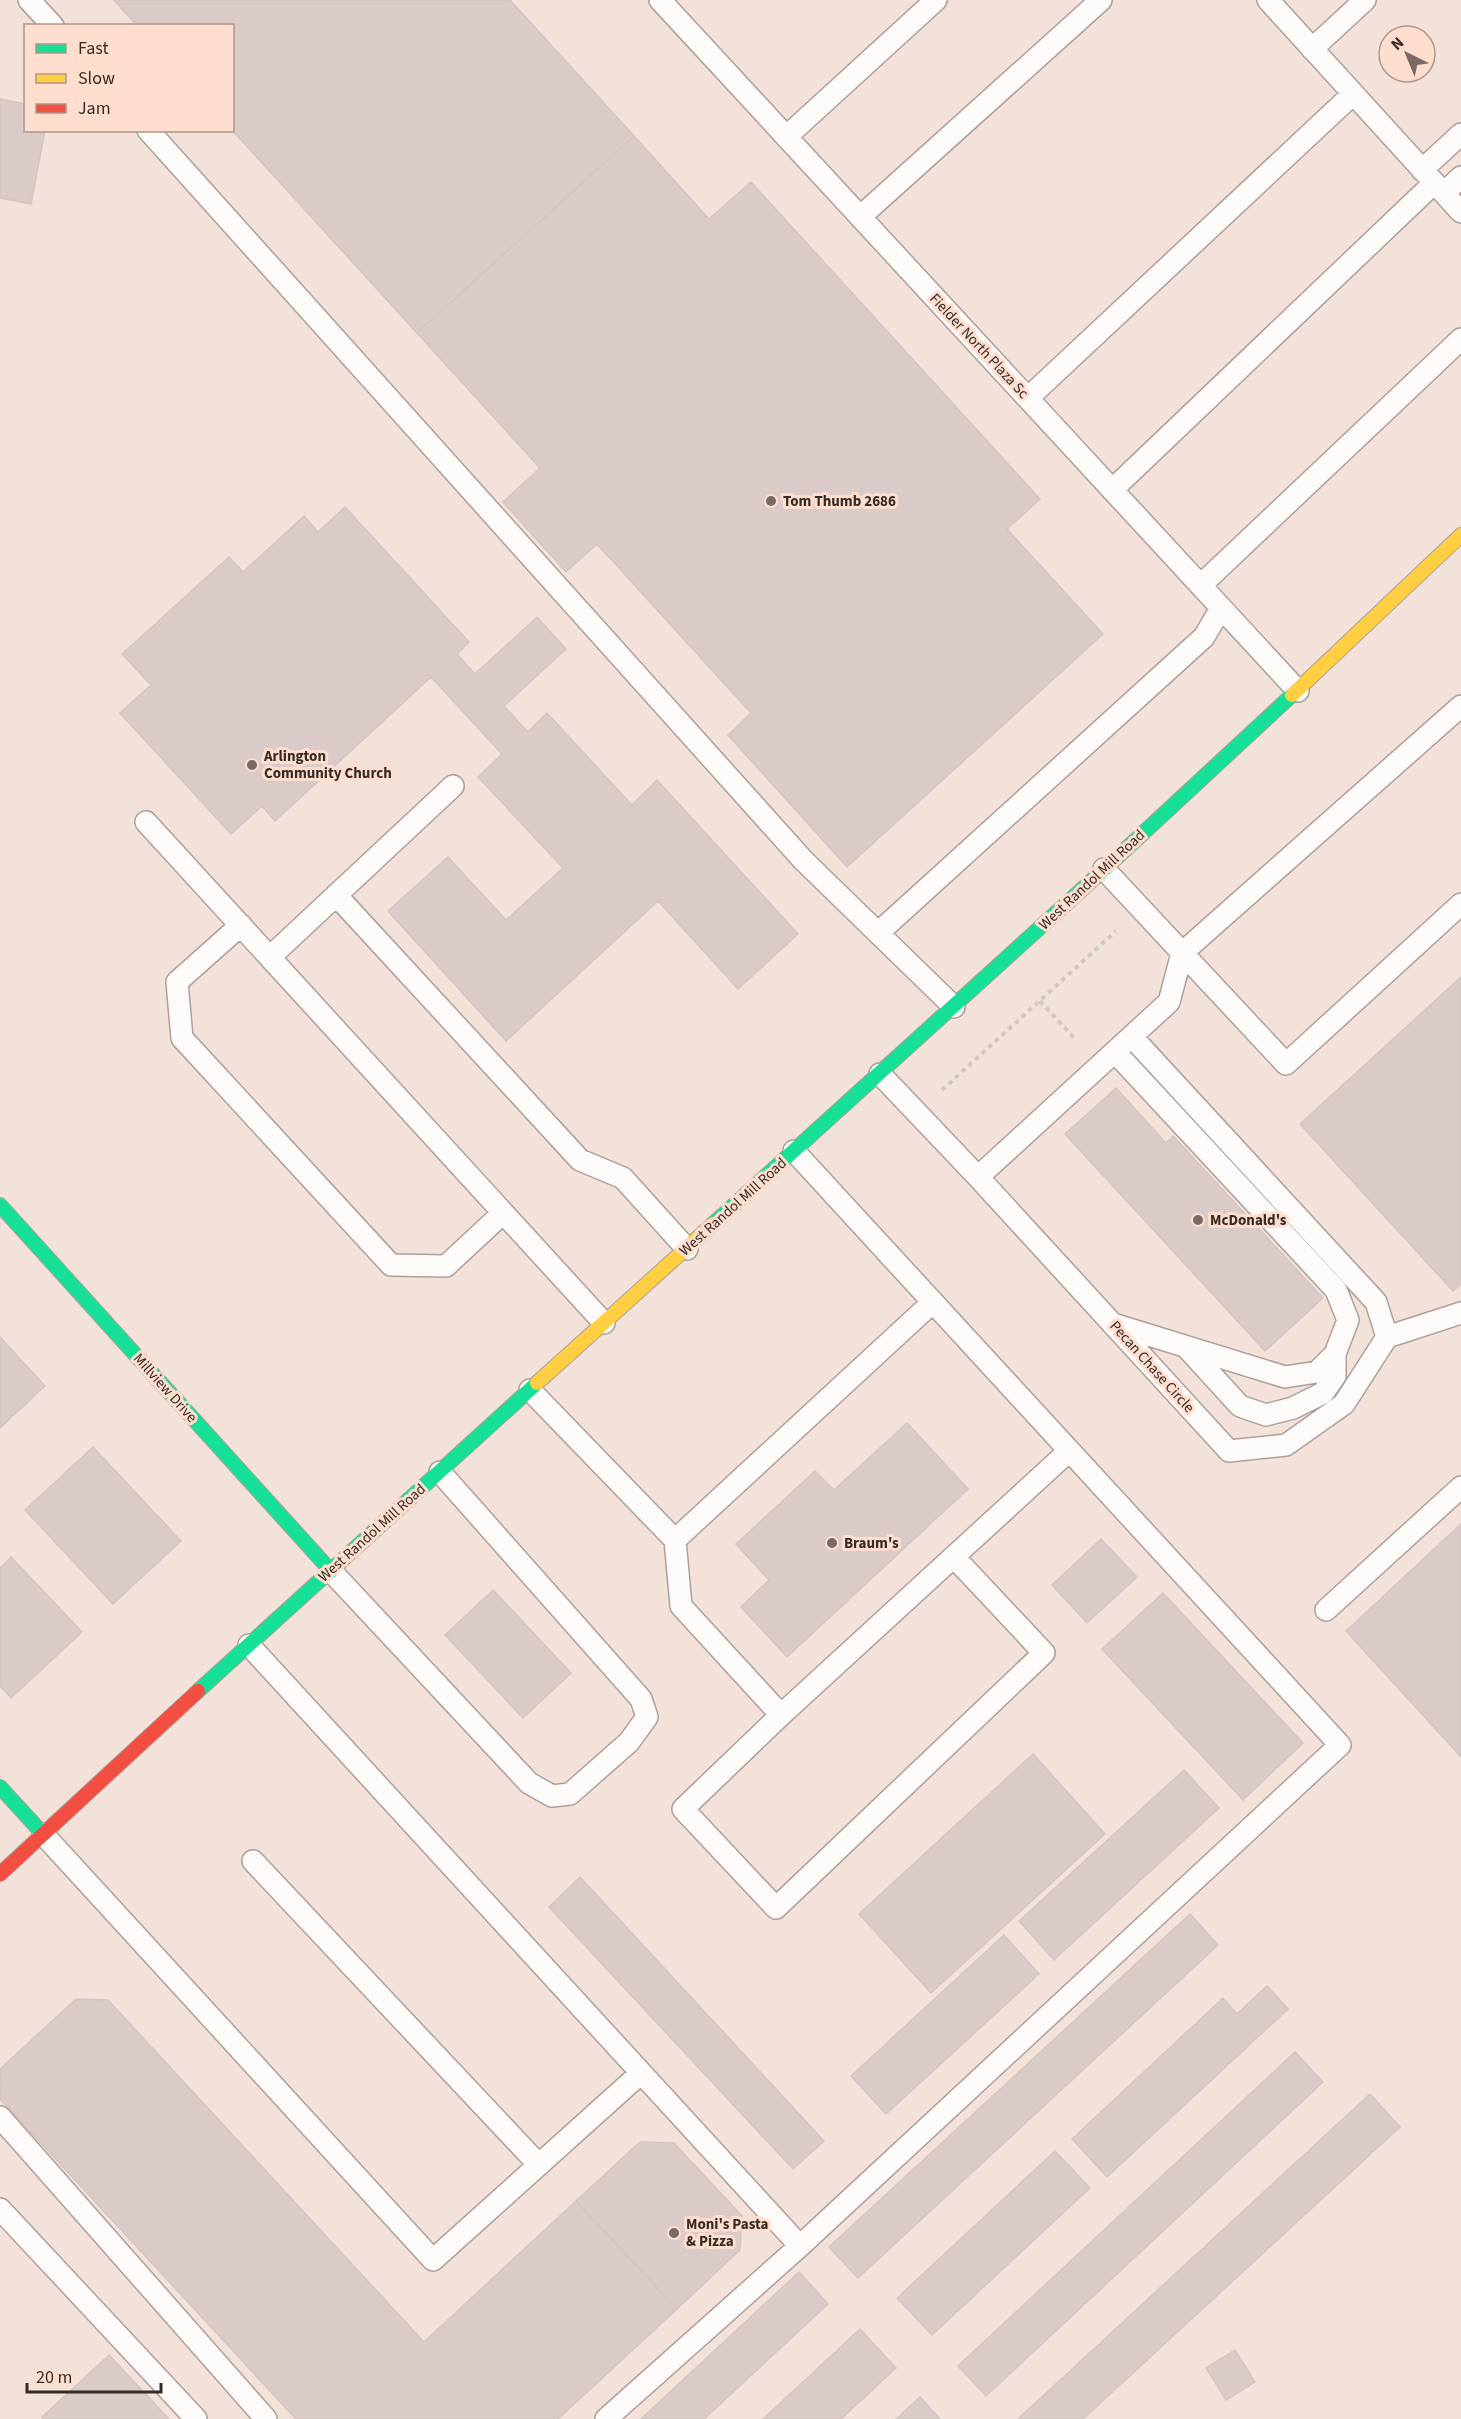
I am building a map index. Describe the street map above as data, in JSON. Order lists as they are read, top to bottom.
{
  "streets": {
    "main road": ["West Randol Mill Road", "Millview Drive"],
    "lane": ["Fielder North Plaza Sc", "Pecan Chase Circle"]
  },
  "crossings": [
    ["Fielder North Plaza Sc", "West Randol Mill Road"],
    ["West Randol Mill Road", "Pecan Chase Circle"],
    ["West Randol Mill Road", "Millview Drive"]
  ],
  "places": [
    "Tom Thumb 2686",
    "Arlington Community Church",
    "McDonald's",
    "Braum's",
    "Moni's Pasta & Pizza"
  ],
  "legend": ["Fast", "Slow", "Jam"],
  "scale_bar": "20 m",
  "north": "top left"
}
